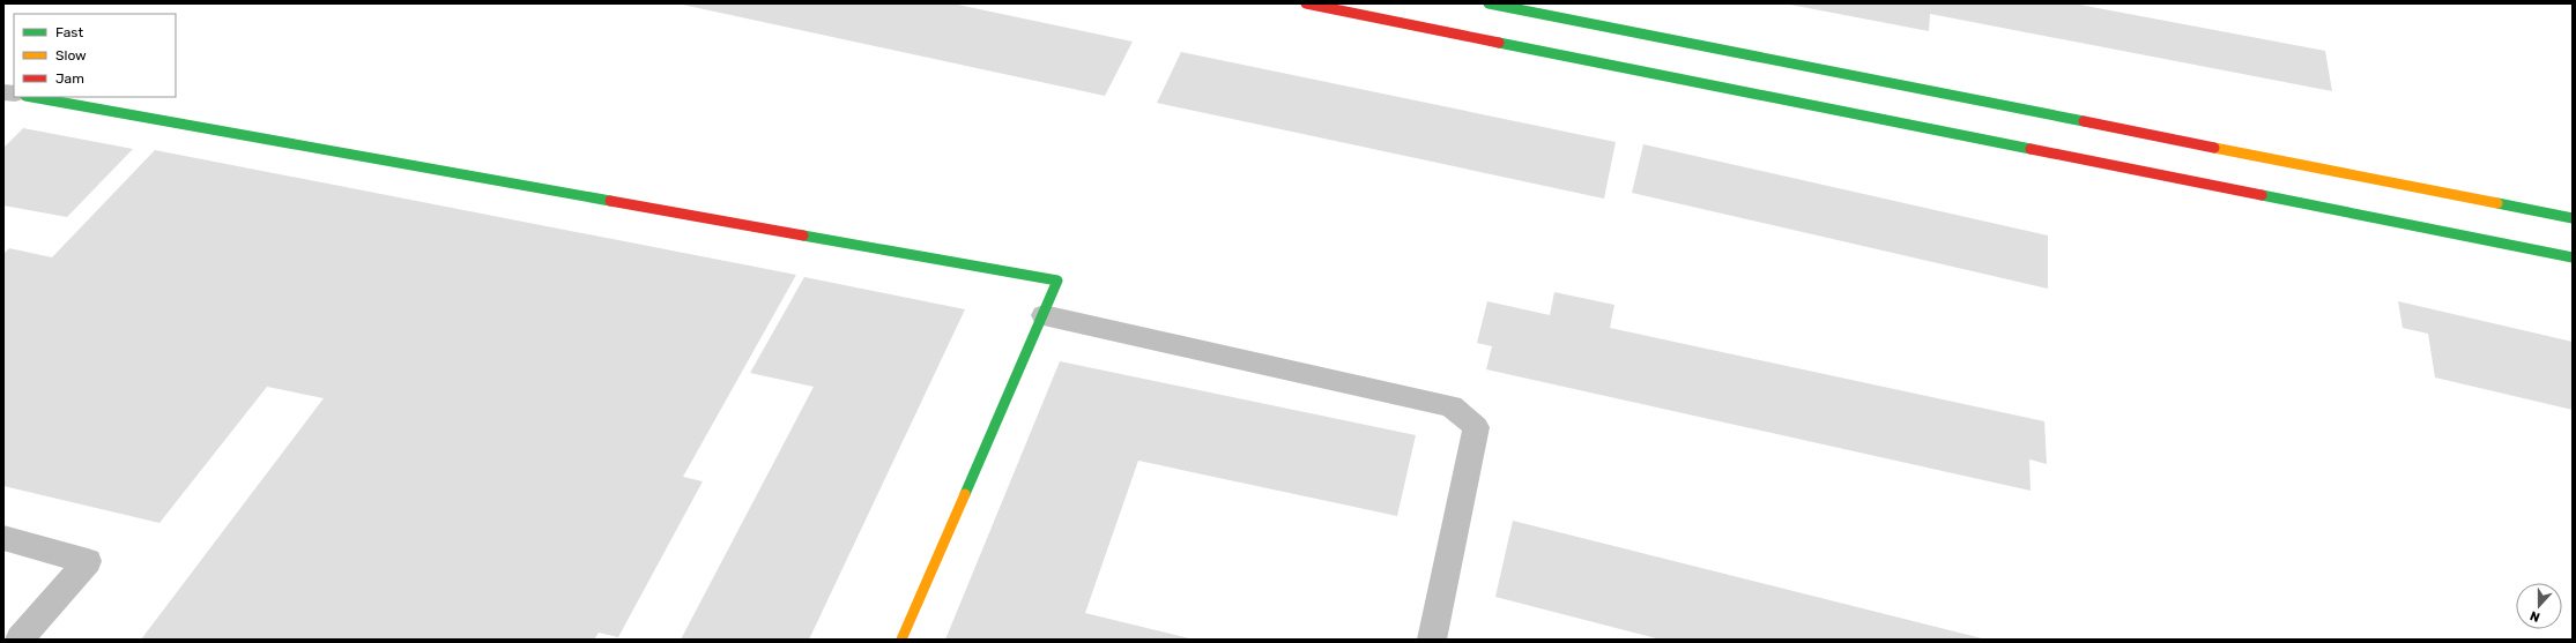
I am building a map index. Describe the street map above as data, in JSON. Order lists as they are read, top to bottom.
{
  "legend": ["Fast", "Slow", "Jam"],
  "north": "bottom"
}
